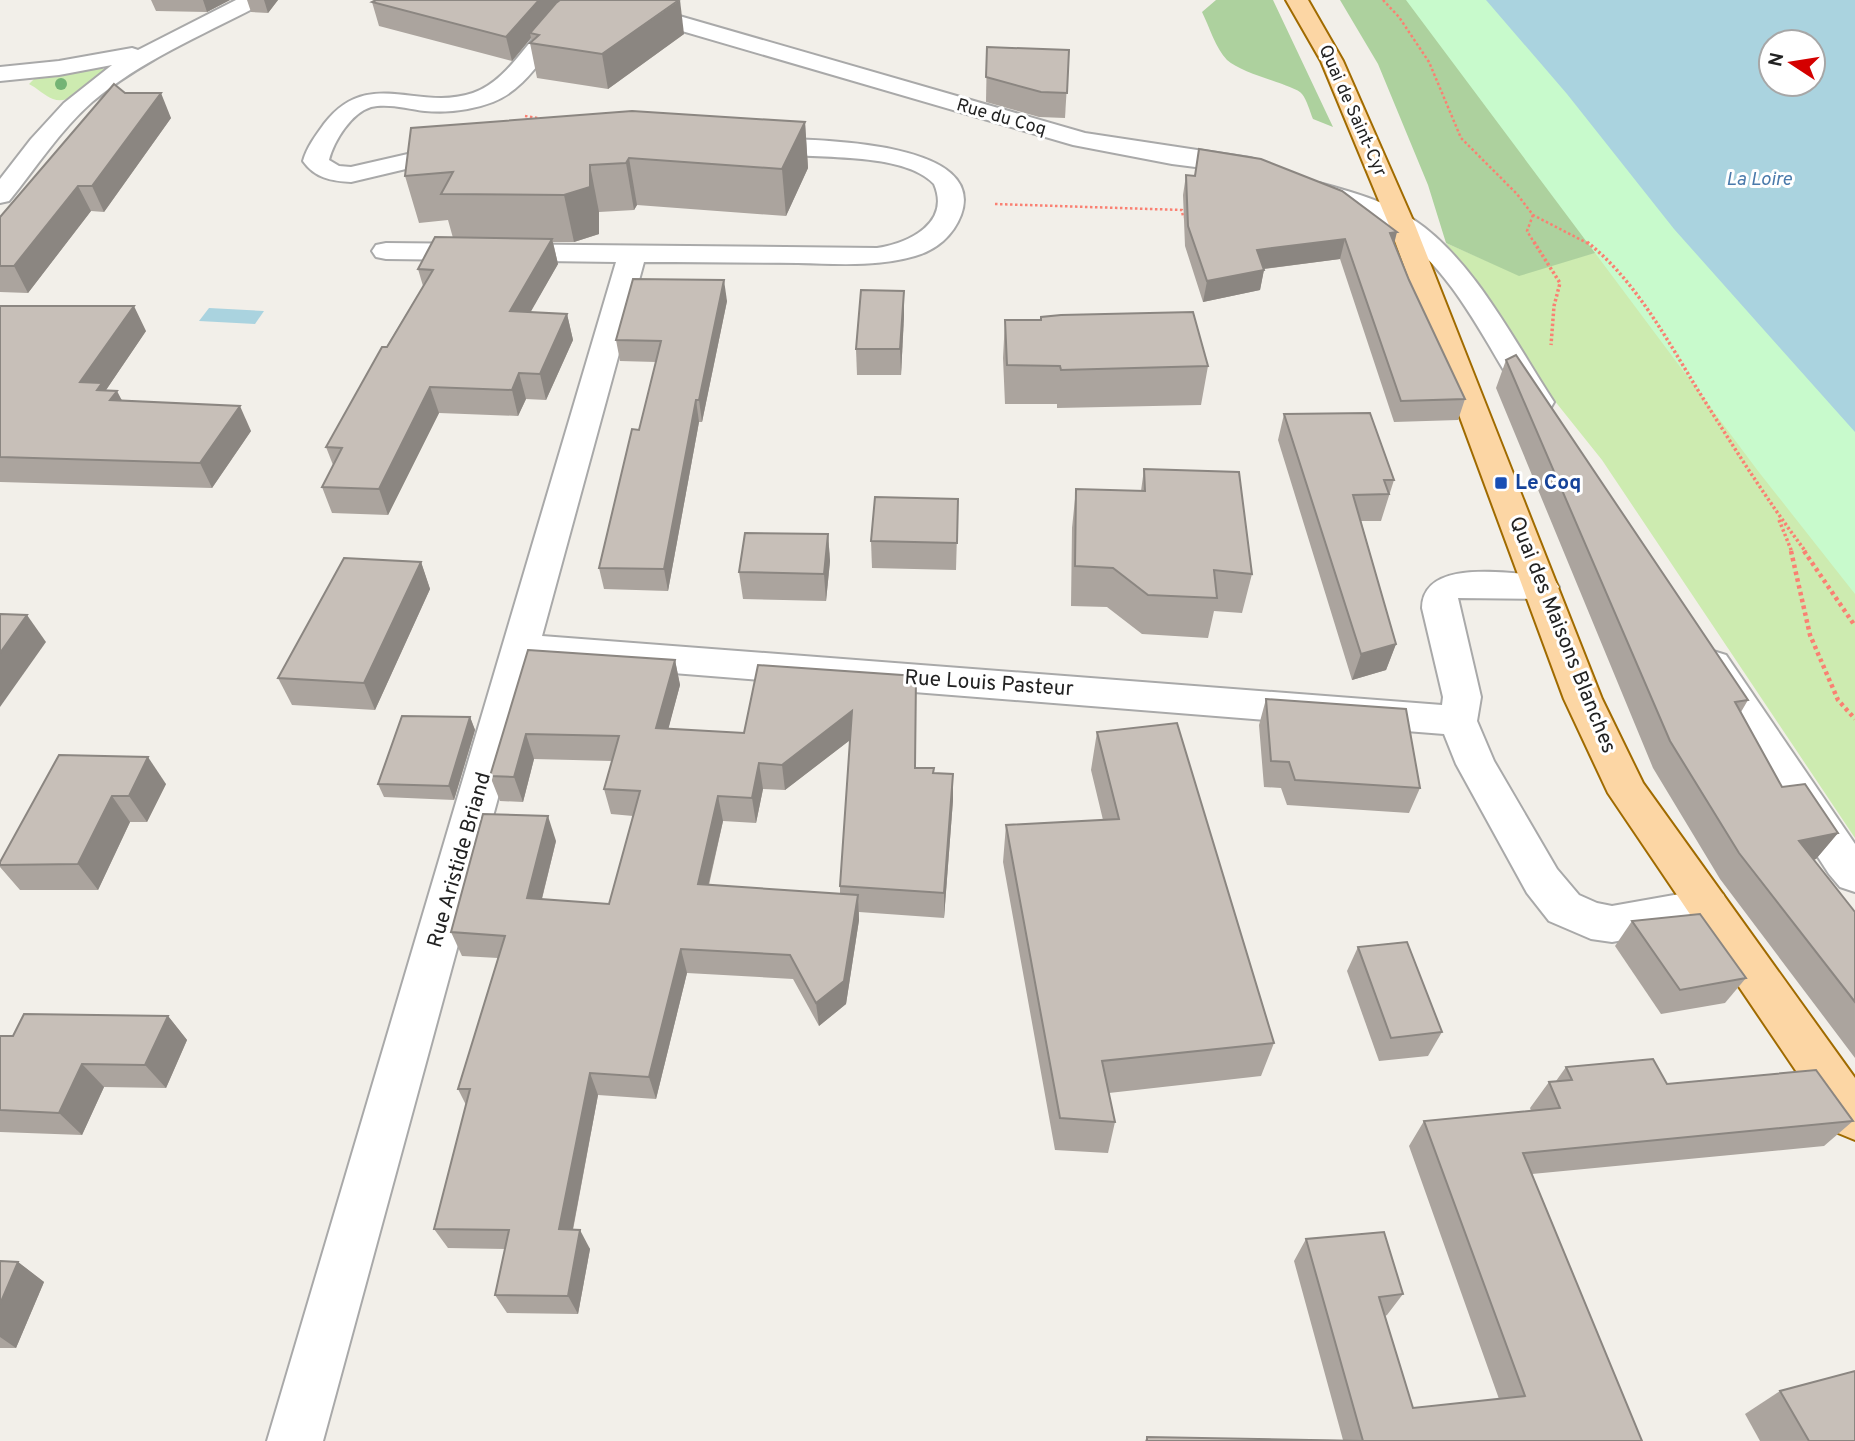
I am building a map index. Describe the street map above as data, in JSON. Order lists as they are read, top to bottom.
{
  "streets": {
    "main road": ["Quai de Saint-Cyr", "Quai des Maisons Blanches"],
    "street": ["Rue du Coq", "Rue Louis Pasteur", "Rue Aristide Briand"]
  },
  "crossings": [
    ["Quai de Saint-Cyr", "Quai des Maisons Blanches"],
    ["Rue Louis Pasteur", "Rue Aristide Briand"]
  ],
  "water": ["La Loire"],
  "places": {
    "transit": ["Le Coq"]
  },
  "north": "left"
}
